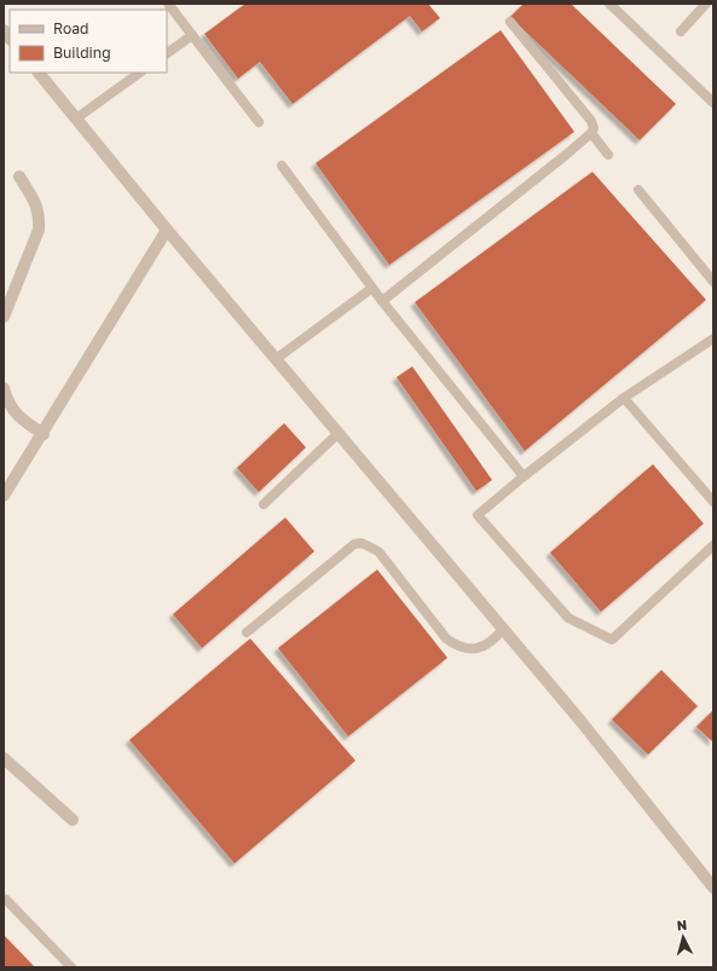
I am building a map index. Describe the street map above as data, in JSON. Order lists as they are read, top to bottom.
{
  "legend": ["Road", "Building"],
  "north": "top"
}
